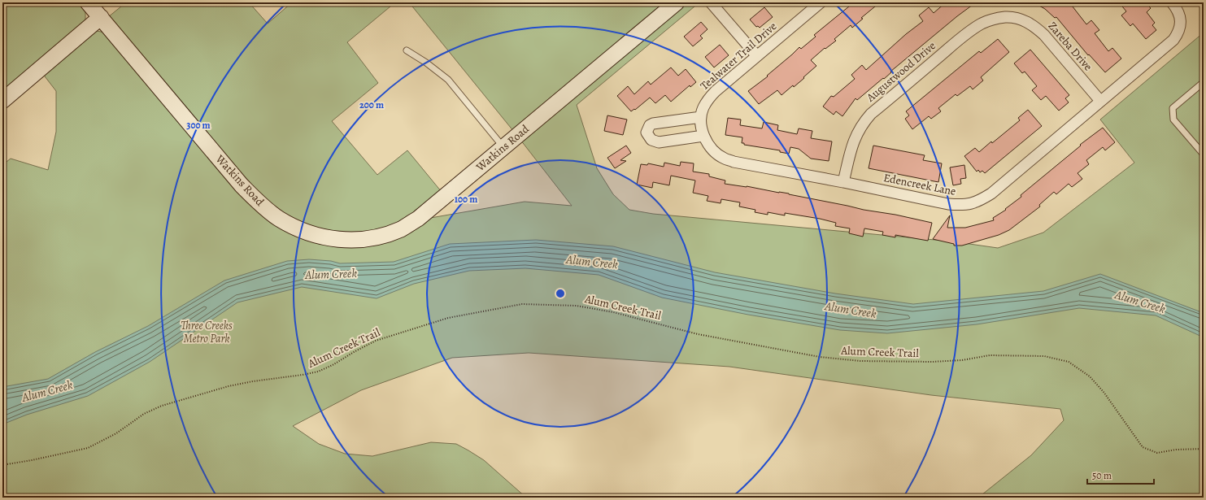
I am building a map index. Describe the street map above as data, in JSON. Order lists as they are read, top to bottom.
{
  "streets": {
    "street": [
      "Zareba Drive",
      "Tealwater Trail Drive",
      "Augustwood Drive",
      "Watkins Road",
      "Edencreek Lane"
    ],
    "path": ["Alum Creek Trail"]
  },
  "crossings": [
    ["Zareba Drive", "Augustwood Drive"],
    ["Zareba Drive", "Edencreek Lane"],
    ["Tealwater Trail Drive", "Edencreek Lane"],
    ["Augustwood Drive", "Edencreek Lane"]
  ],
  "water": ["Alum Creek"],
  "parks": ["Three Creeks Metro Park"],
  "scale_bar": "50 m",
  "rings": ["200 m", "300 m", "100 m"]
}
